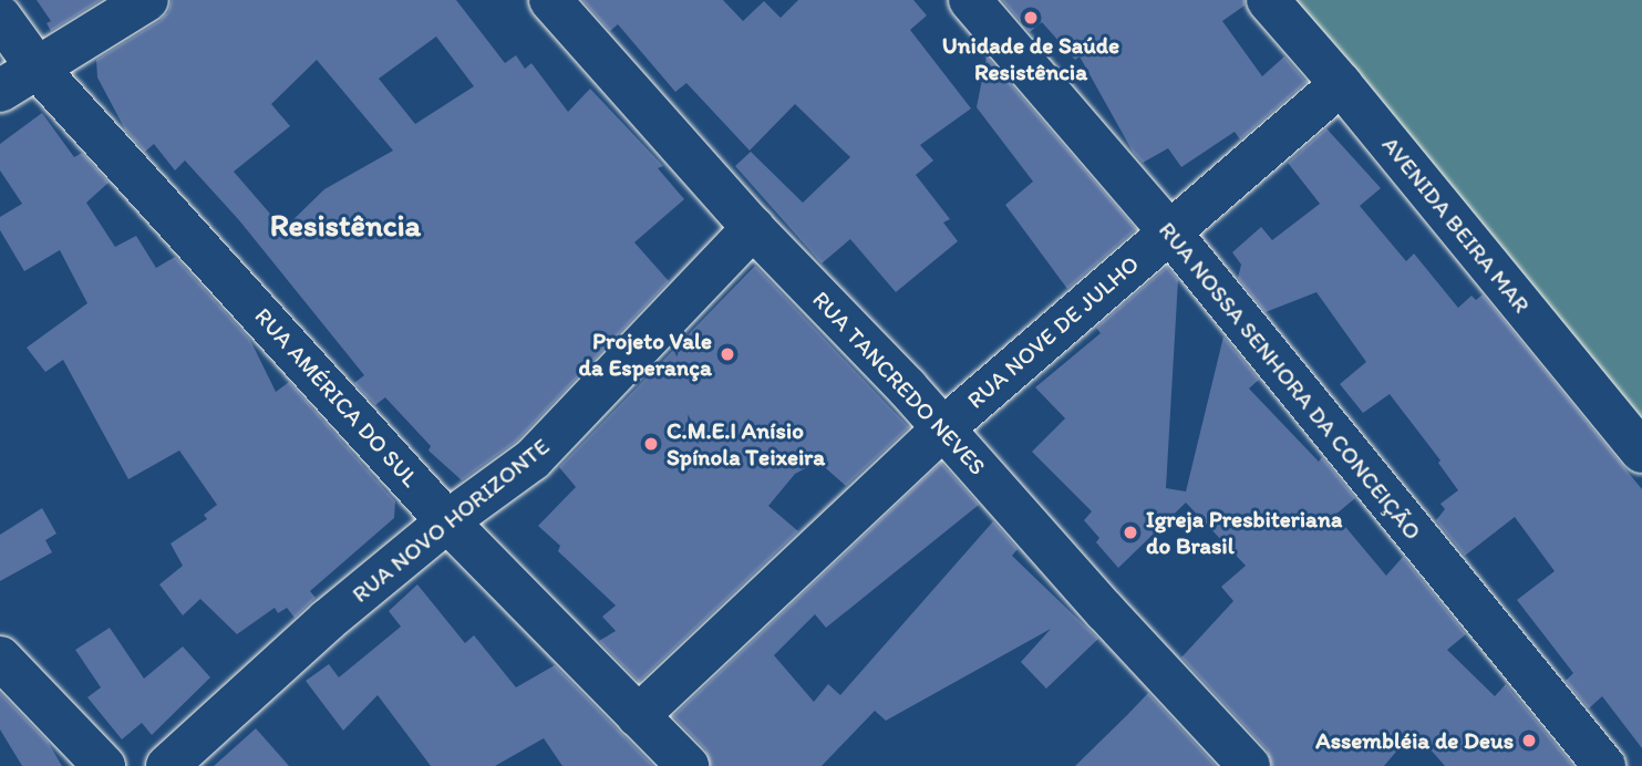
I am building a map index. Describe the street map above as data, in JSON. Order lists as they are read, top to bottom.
{
  "streets": {
    "street": [
      "AVENIDA BEIRA MAR",
      "RUA NOVE DE JULHO",
      "RUA NOSSA SENHORA DA CONCEIÇÃO",
      "RUA TANCREDO NEVES",
      "RUA AMÉRICA DO SUL",
      "RUA NOVO HORIZONTE"
    ]
  },
  "crossings": [
    ["AVENIDA BEIRA MAR", "RUA NOVE DE JULHO"],
    ["RUA NOVE DE JULHO", "RUA NOSSA SENHORA DA CONCEIÇÃO"],
    ["RUA NOVE DE JULHO", "RUA TANCREDO NEVES"],
    ["RUA NOVE DE JULHO", "RUA AMÉRICA DO SUL"],
    ["RUA TANCREDO NEVES", "RUA NOVO HORIZONTE"],
    ["RUA AMÉRICA DO SUL", "RUA NOVO HORIZONTE"]
  ],
  "districts": ["Resistência"],
  "places": [
    "Unidade de Saúde Resistência",
    "Projeto Vale da Esperança",
    "C.M.E.I Anísio Spínola Teixeira",
    "Igreja Presbiteriana do Brasil",
    "Assembléia de Deus"
  ]
}
